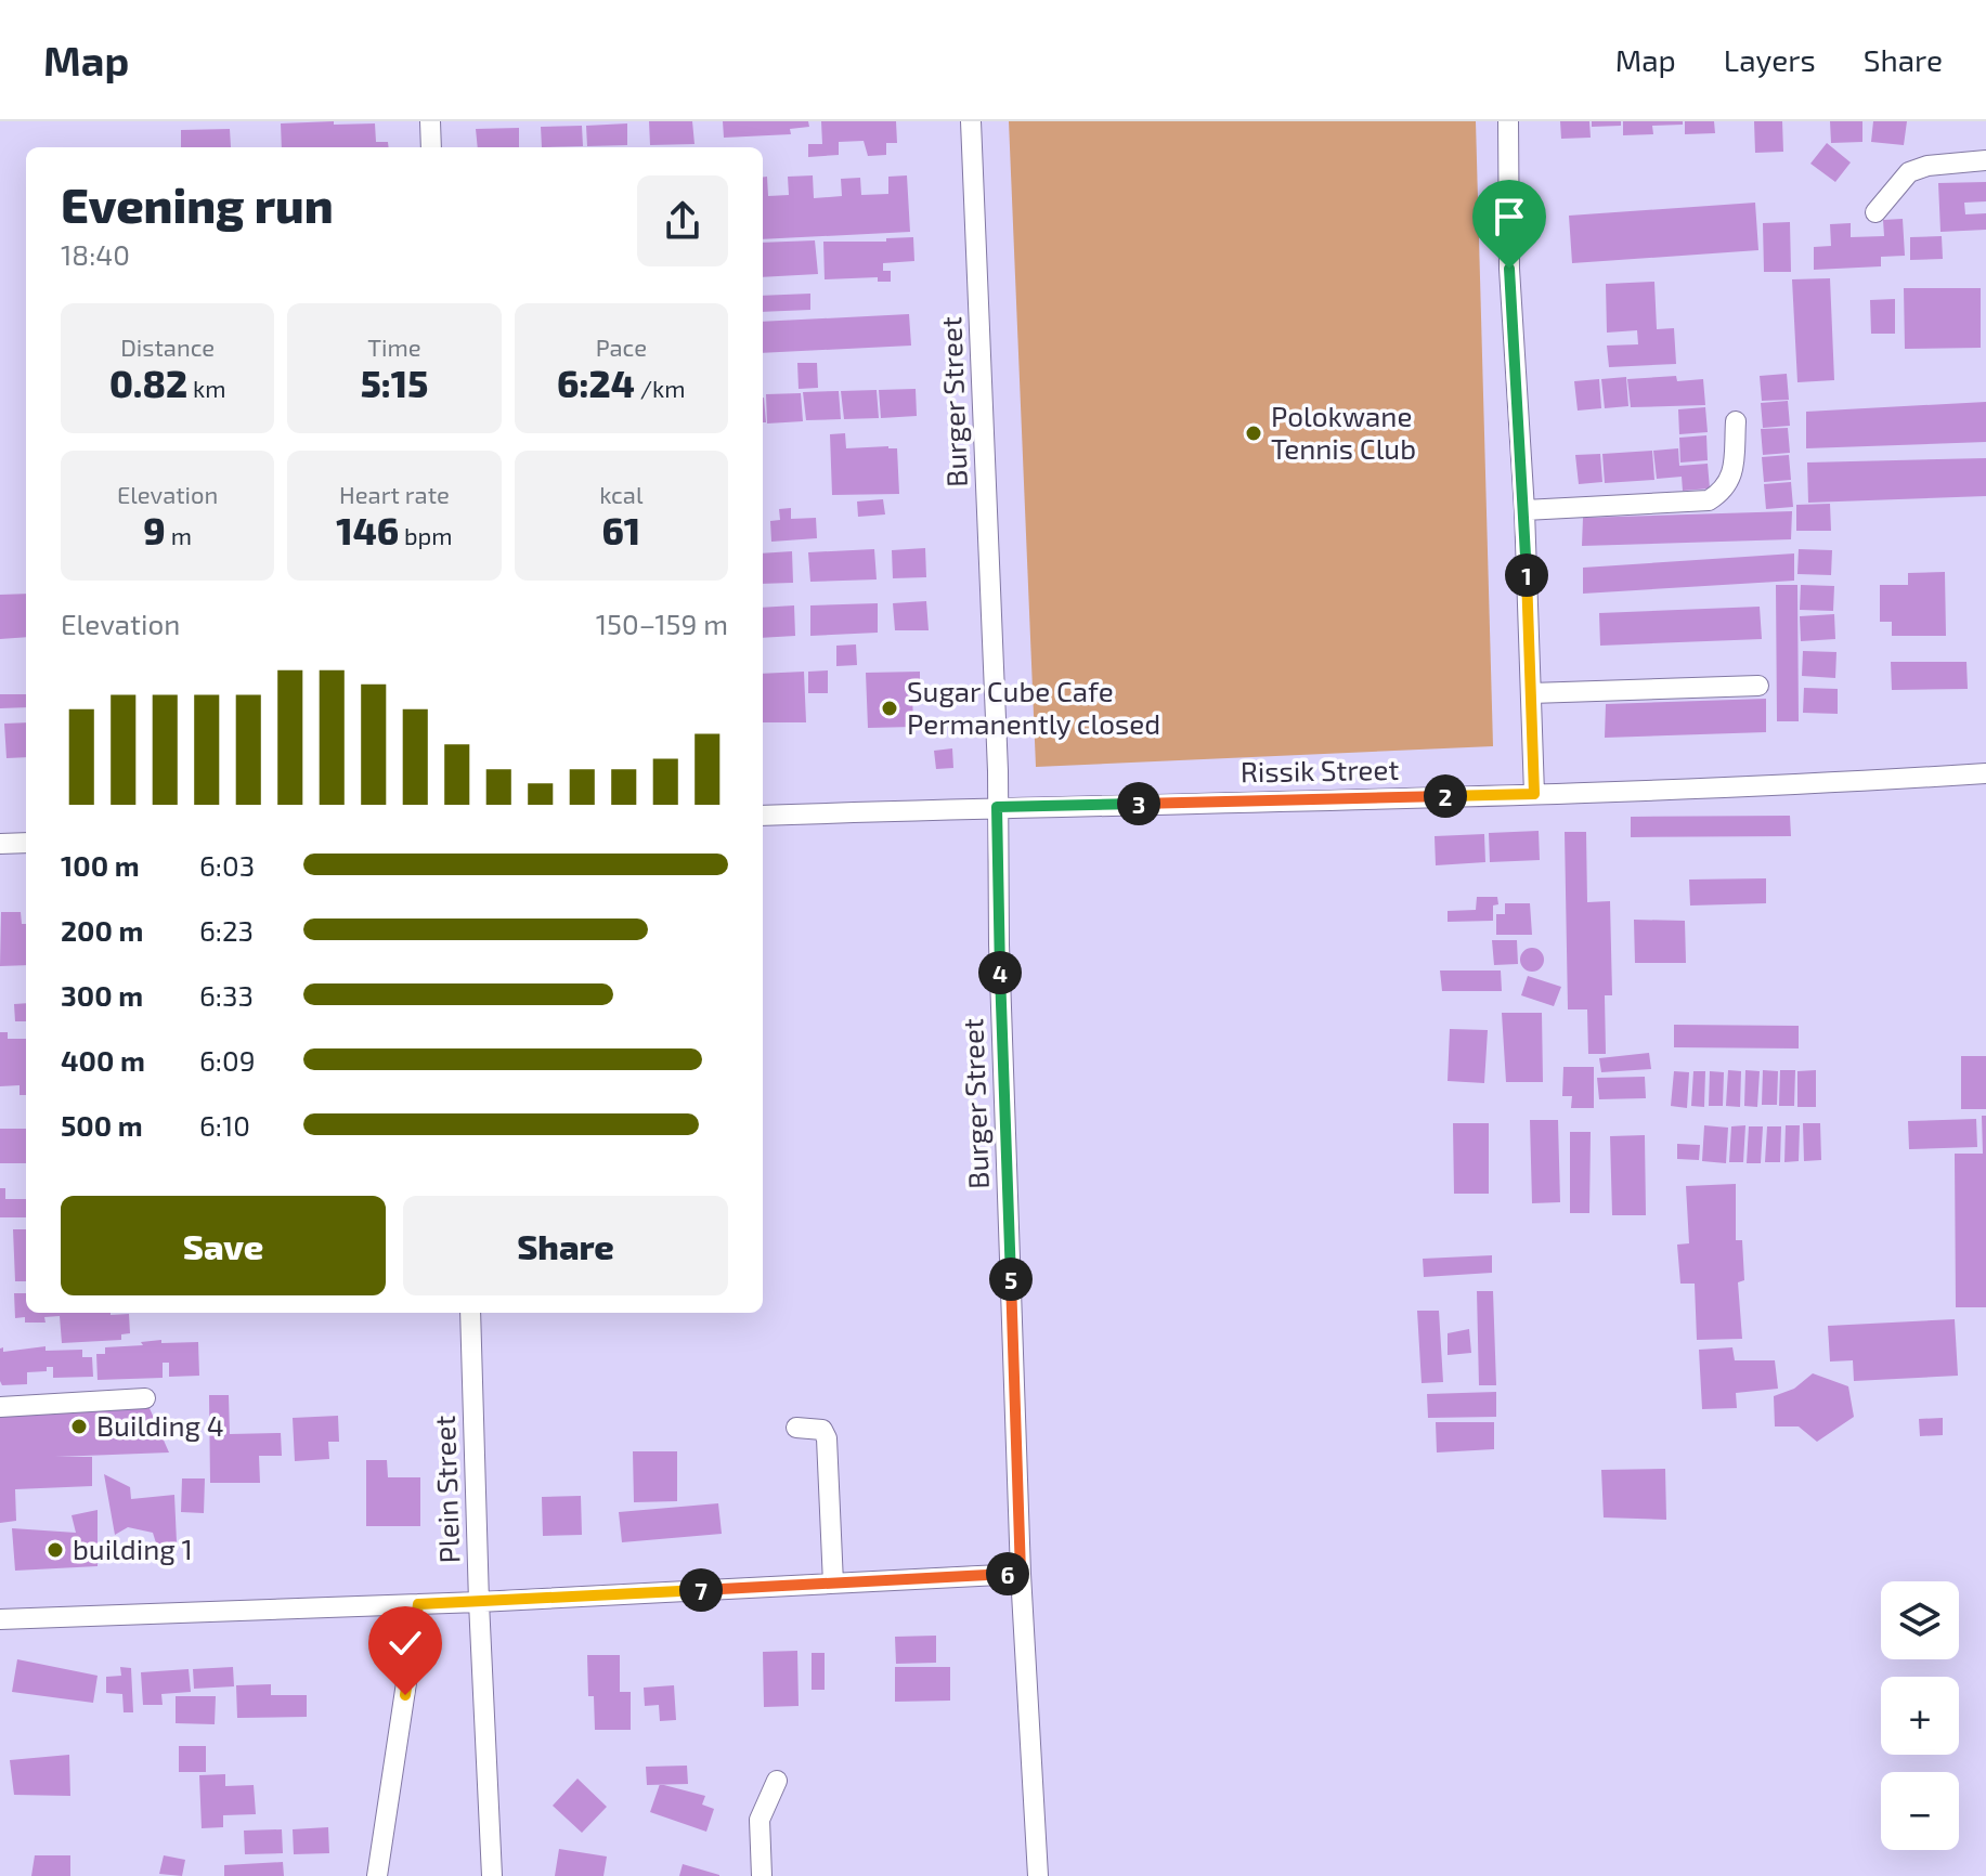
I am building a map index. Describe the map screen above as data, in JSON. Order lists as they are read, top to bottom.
{
  "streets": {
    "street": ["Burger Street", "Rissik Street", "Plein Street"]
  },
  "crossings": [
    ["Burger Street", "Rissik Street"]
  ],
  "places": [
    "Polokwane Tennis Club",
    "Sugar Cube Cafe Permanently closed",
    "Building 4",
    "building 1"
  ],
  "page": {
    "header": "Map",
    "nav": ["Map", "Layers", "Share"],
    "heading": ["Evening run", "18:40"],
    "stats": [
      ["Distance", "0.82 km"],
      ["Time", "5:15"],
      ["Pace", "6:24 /km"],
      ["Elevation", "9 m"],
      ["Heart rate", "146 bpm"],
      ["kcal", "61"]
    ],
    "pins": [
      "1",
      "2",
      "3",
      "4",
      "5",
      "6",
      "7"
    ],
    "chart": ["Elevation", "150–159 m"],
    "list": [
      {
        "name": "100 m",
        "note": "6:03"
      },
      {
        "name": "200 m",
        "note": "6:23"
      },
      {
        "name": "300 m",
        "note": "6:33"
      },
      {
        "name": "400 m",
        "note": "6:09"
      },
      {
        "name": "500 m",
        "note": "6:10"
      }
    ],
    "buttons": ["Save", "Share"],
    "map_buttons": ["+", "−"]
  }
}
